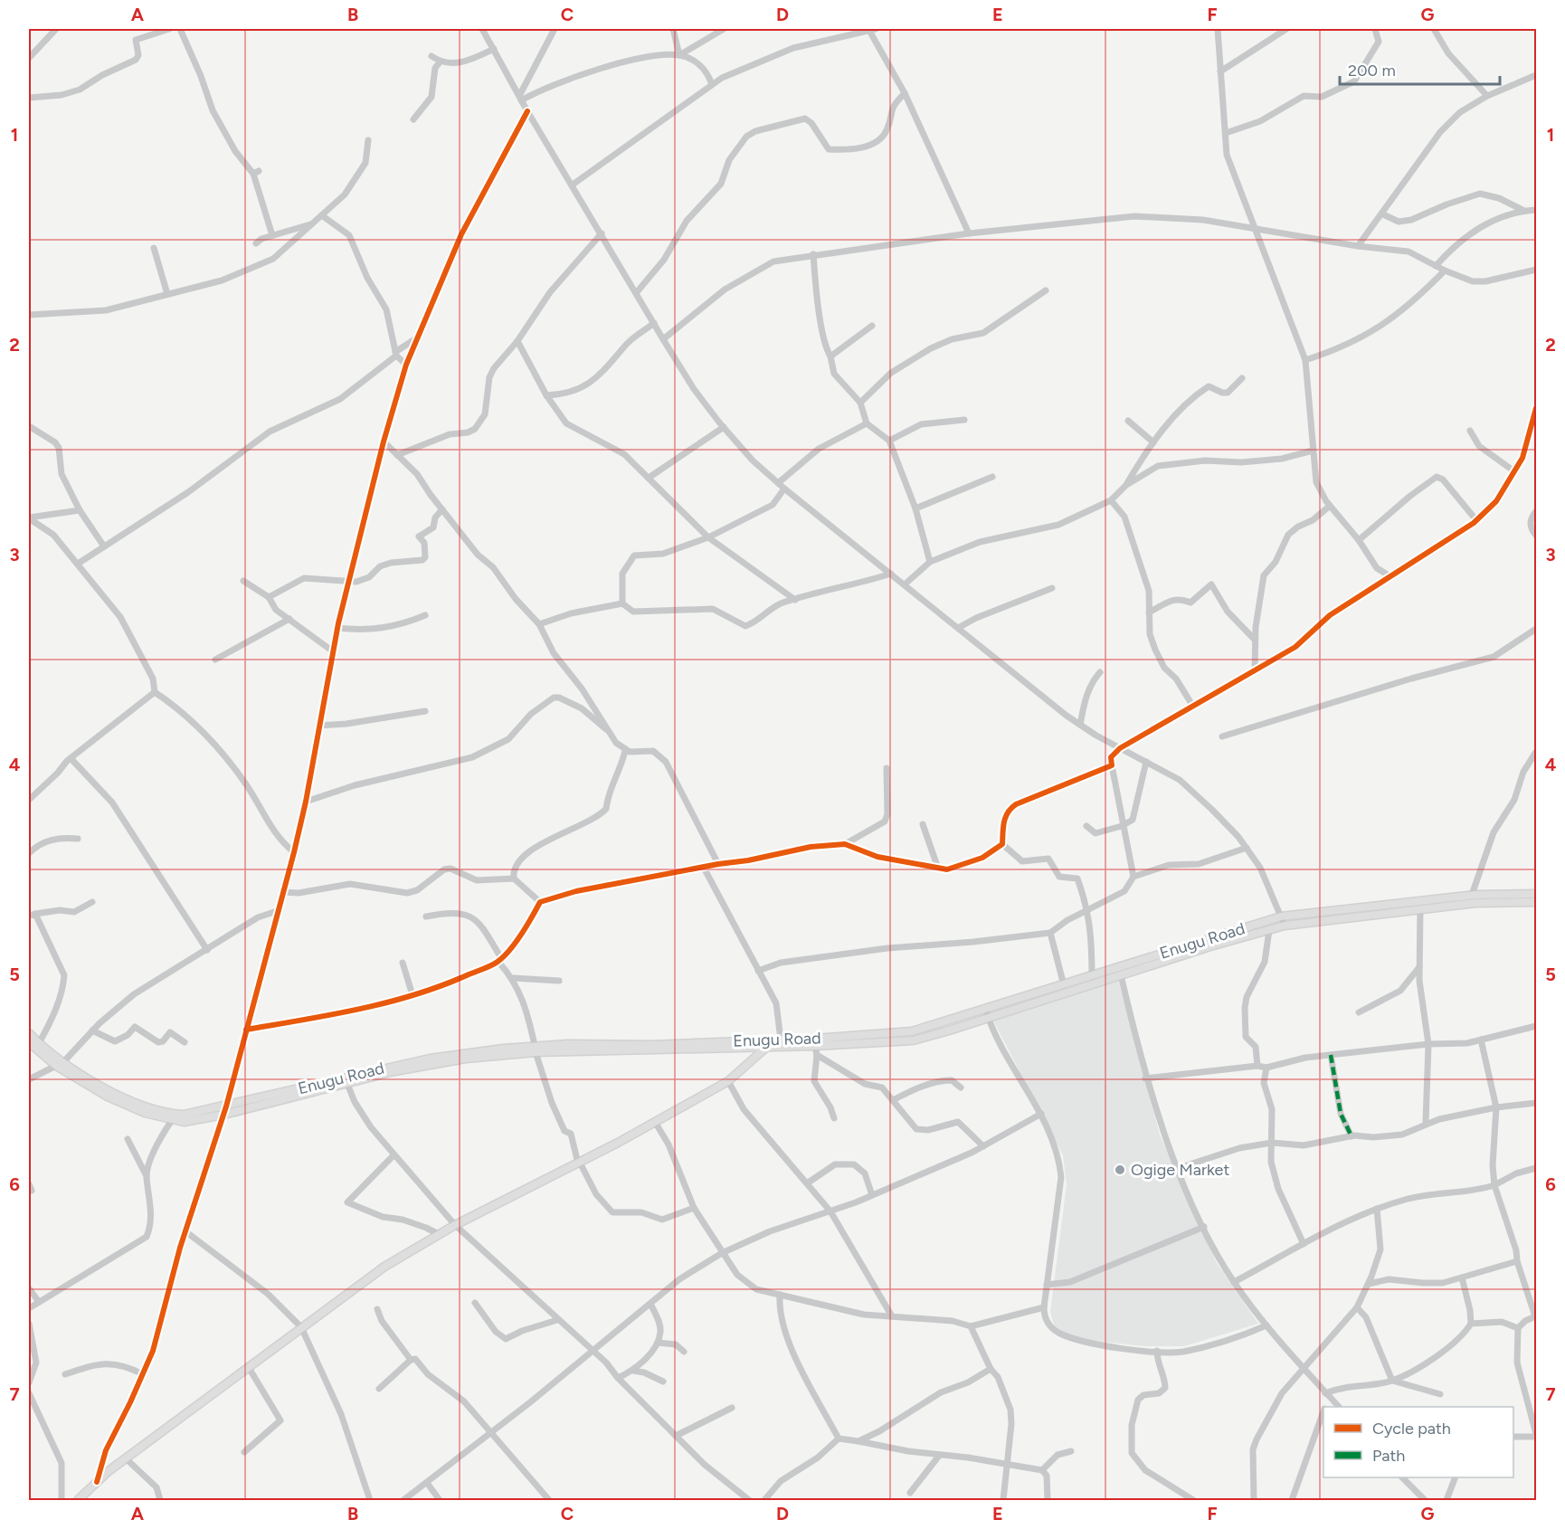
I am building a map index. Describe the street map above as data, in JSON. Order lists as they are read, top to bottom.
{
  "streets": {
    "main road": ["Enugu Road"]
  },
  "places": ["Ogige Market"],
  "legend": ["Cycle path", "Path"],
  "scale_bar": "200 m",
  "grid": {
    "columns": [
      "A",
      "B",
      "C",
      "D",
      "E",
      "F",
      "G"
    ],
    "rows": [
      "1",
      "2",
      "3",
      "4",
      "5",
      "6",
      "7"
    ]
  }
}
